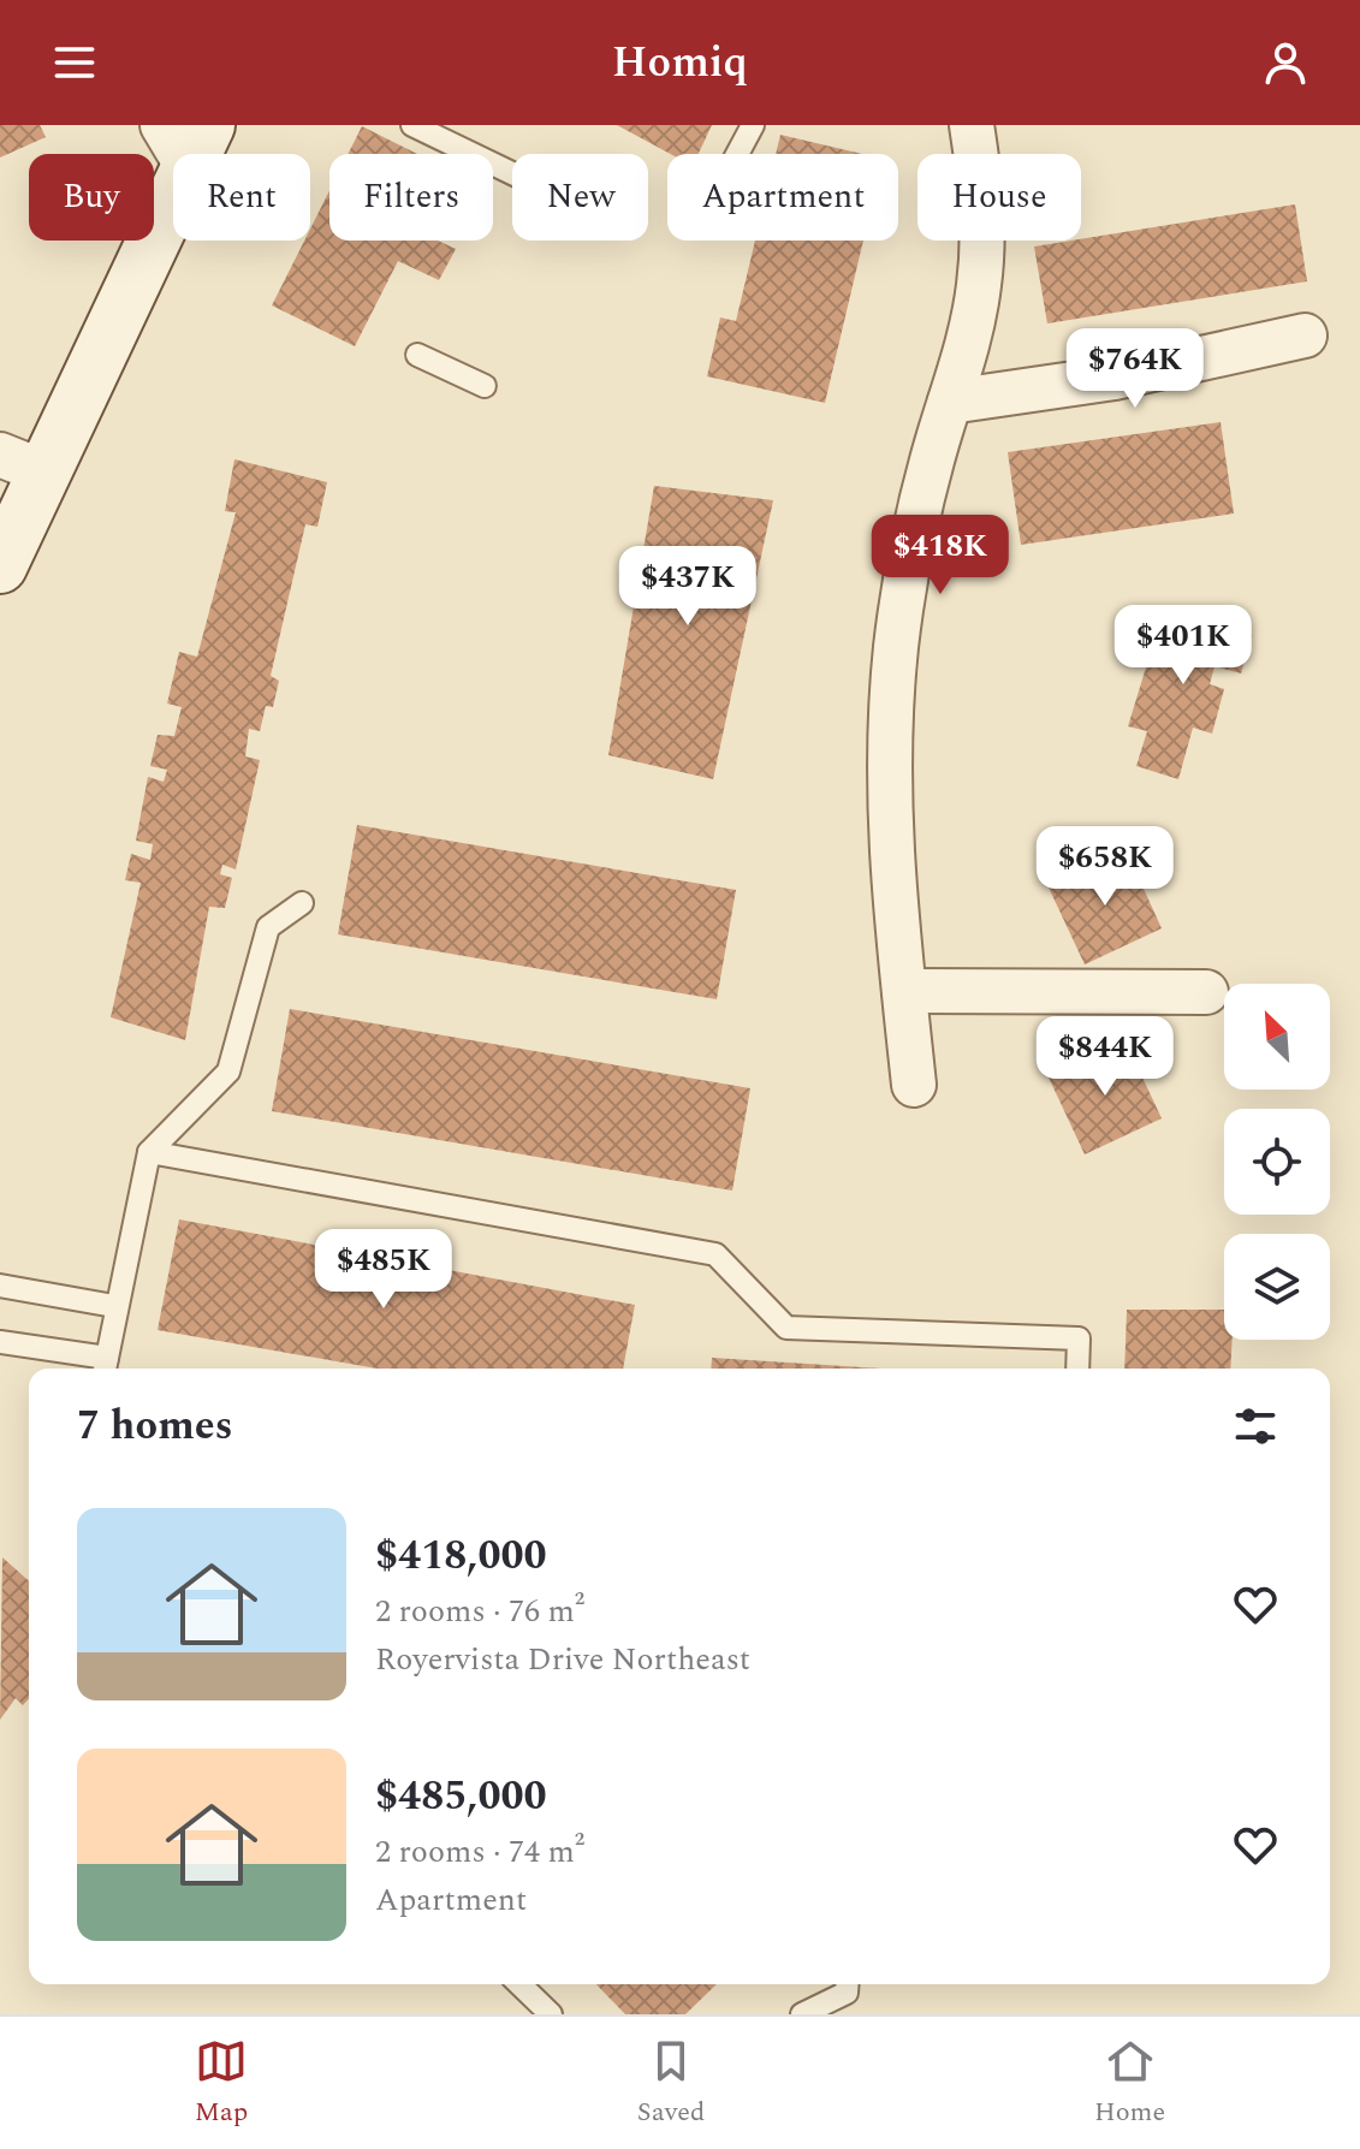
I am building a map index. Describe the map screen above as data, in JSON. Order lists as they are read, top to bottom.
{
  "north": "top left",
  "page": {
    "header": "Homiq",
    "chip": [
      "Buy",
      "Rent",
      "Filters",
      "New",
      "Apartment",
      "House"
    ],
    "price": [
      "$764K",
      "$418K",
      "$437K",
      "$401K",
      "$658K",
      "$844K",
      "$485K"
    ],
    "heading": "7 homes",
    "list": [
      {
        "name": "$418,000",
        "note": "2 rooms · 76 m² · Royervista Drive Northeast"
      },
      {
        "name": "$485,000",
        "note": "2 rooms · 74 m² · Apartment"
      }
    ],
    "tabs": ["Map", "Saved", "Home"]
  }
}
